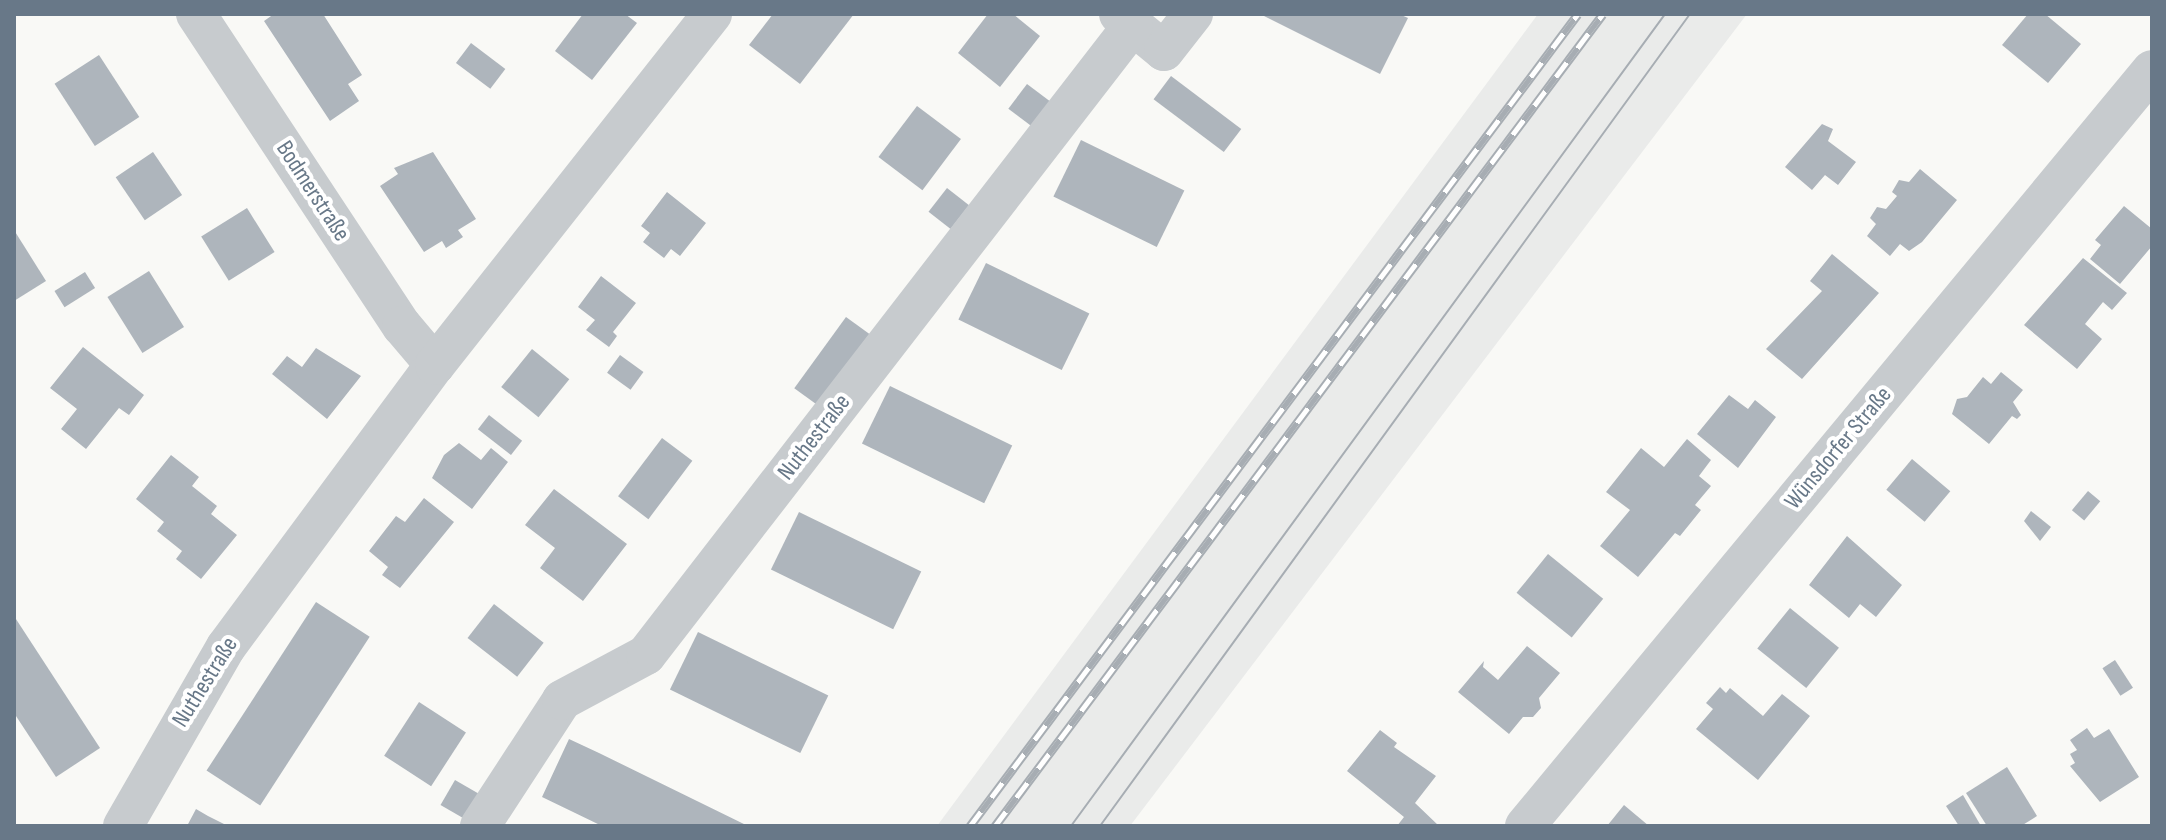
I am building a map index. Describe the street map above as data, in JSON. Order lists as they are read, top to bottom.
{
  "streets": {
    "street": ["Bodmerstraße", "Nuthestraße", "Wünsdorfer Straße"]
  },
  "crossings": [
    ["Bodmerstraße", "Nuthestraße"]
  ]
}
